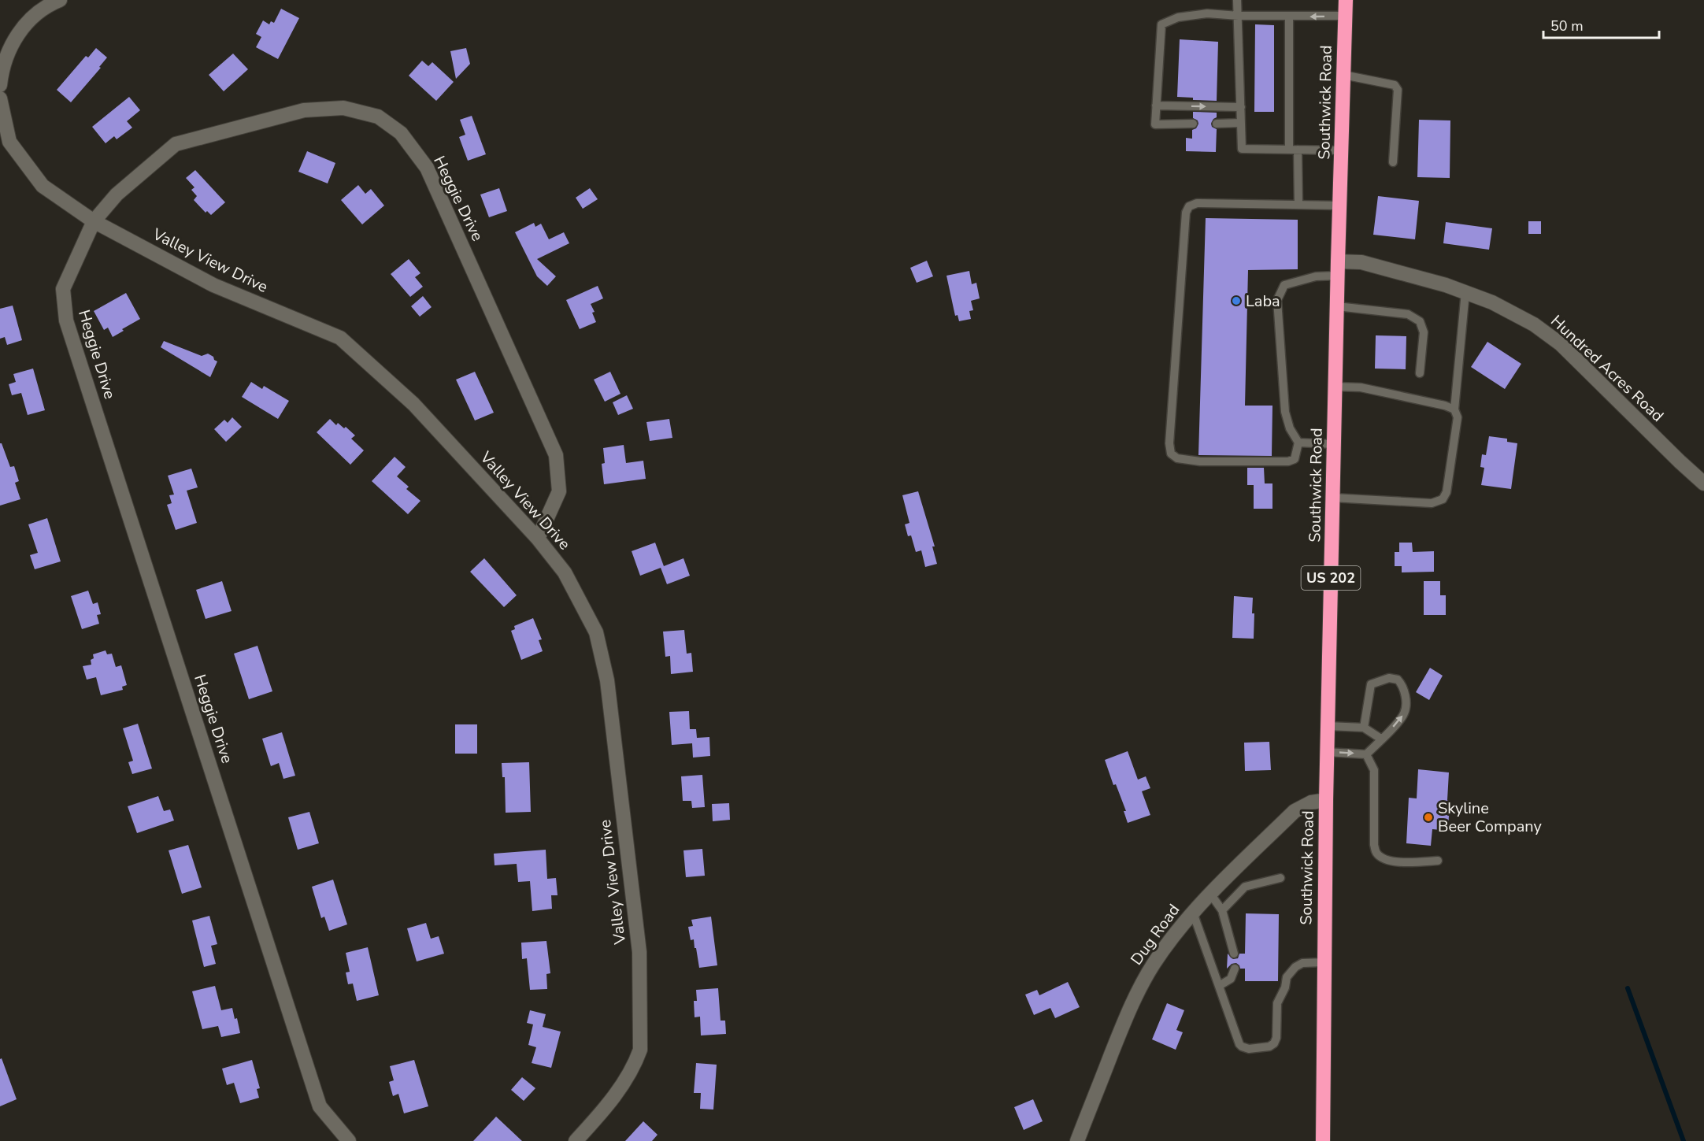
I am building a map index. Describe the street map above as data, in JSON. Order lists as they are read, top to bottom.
{
  "streets": {
    "highway": ["Southwick Road", "US 202"],
    "street": [
      "Heggie Drive",
      "Valley View Drive",
      "Hundred Acres Road",
      "Dug Road"
    ]
  },
  "crossings": [
    ["Southwick Road", "Hundred Acres Road"],
    ["Southwick Road", "Dug Road"],
    ["Heggie Drive", "Valley View Drive"]
  ],
  "places": ["Laba", "Skyline Beer Company"],
  "scale_bar": "50 m"
}
